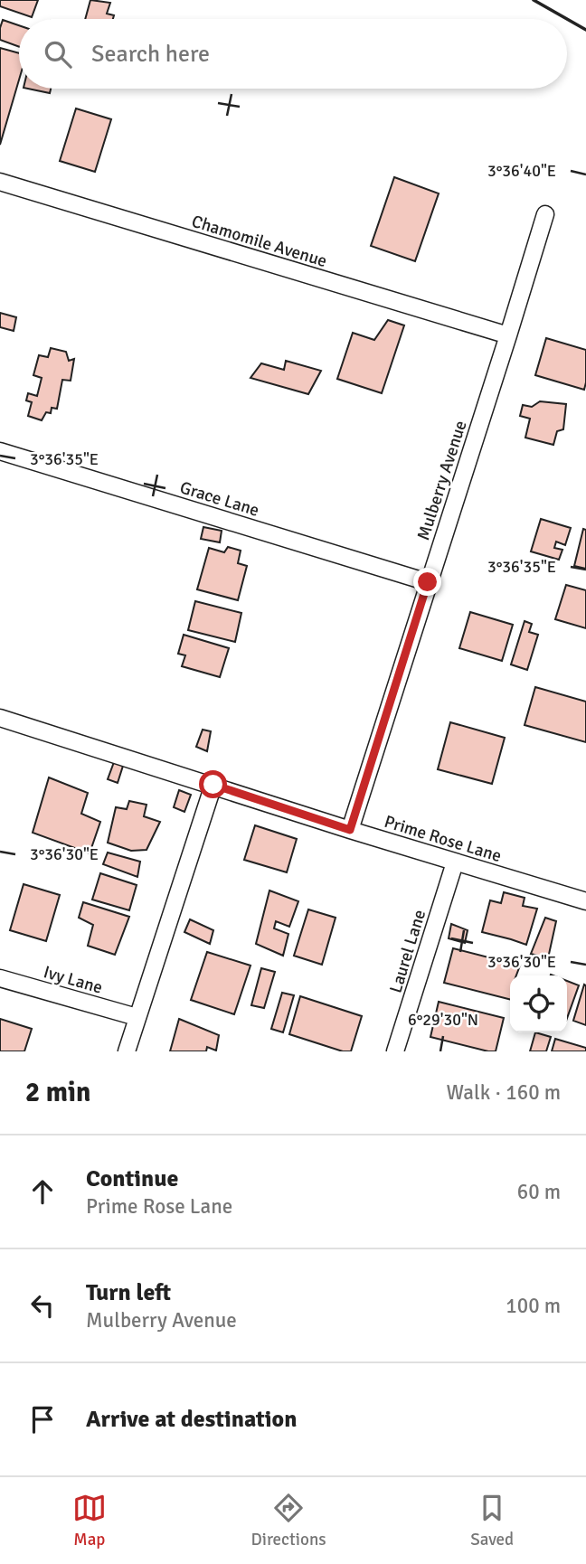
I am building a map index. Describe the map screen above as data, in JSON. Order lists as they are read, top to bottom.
{
  "streets": {
    "street": [
      "Chamomile Avenue",
      "Mulberry Avenue",
      "Grace Lane",
      "Prime Rose Lane",
      "Laurel Lane",
      "Ivy Lane"
    ]
  },
  "crossings": [
    ["Chamomile Avenue", "Mulberry Avenue"],
    ["Mulberry Avenue", "Grace Lane"],
    ["Mulberry Avenue", "Prime Rose Lane"],
    ["Prime Rose Lane", "Laurel Lane"]
  ],
  "page": {
    "search": "Search here",
    "heading": ["2 min", "Walk · 160 m"],
    "list": [
      ["Continue", "Prime Rose Lane", "60 m"],
      ["Turn left", "Mulberry Avenue", "100 m"],
      "Arrive at destination"
    ],
    "nav": ["Map", "Directions", "Saved"]
  },
  "coordinates": [
    "3°36'40\"E",
    "3°36'35\"E",
    "3°36'30\"E",
    "6°29'30\"N"
  ]
}
